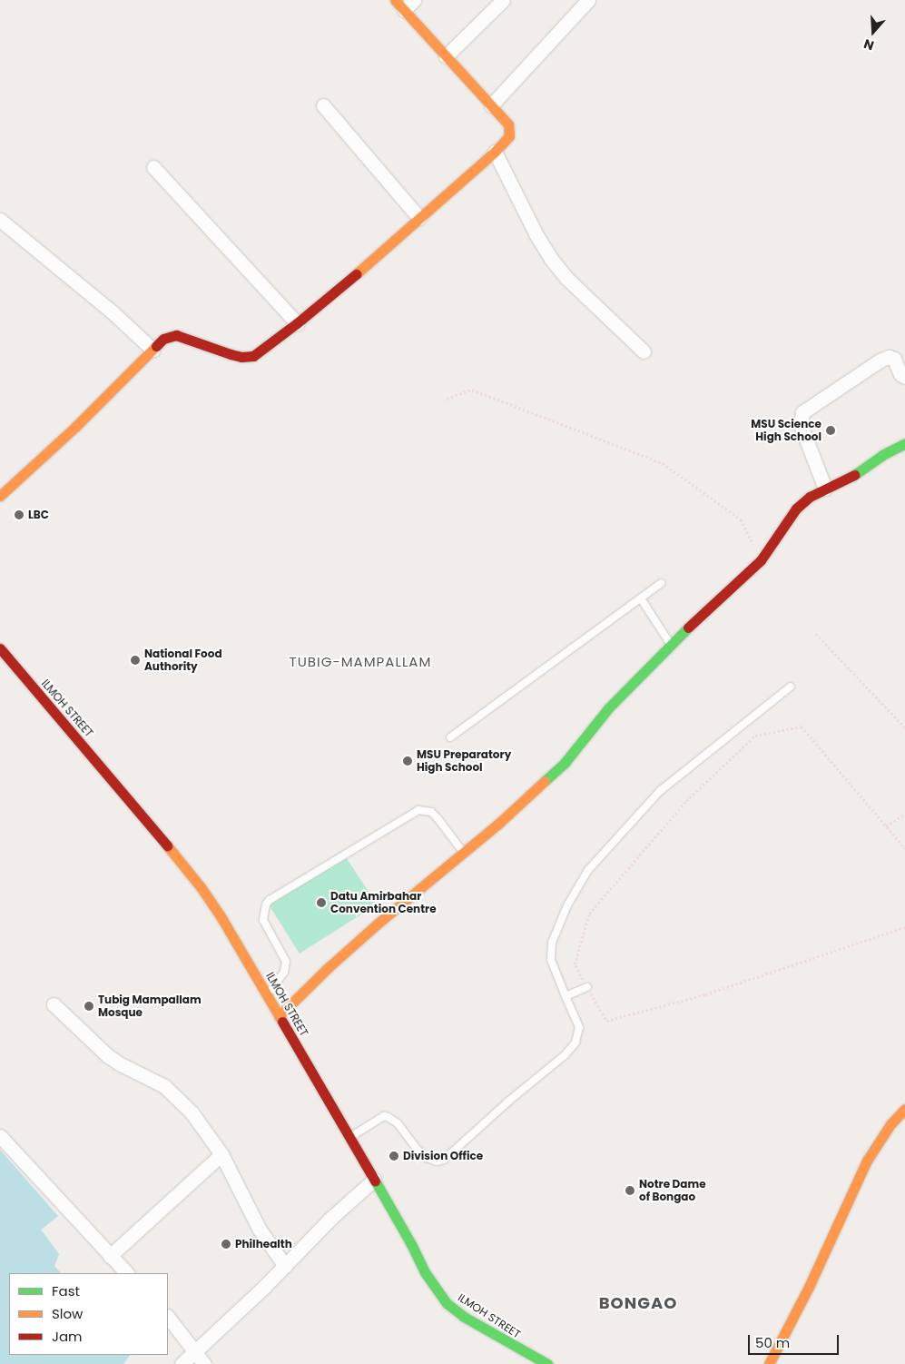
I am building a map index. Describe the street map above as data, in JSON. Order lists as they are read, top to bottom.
{
  "streets": {
    "street": ["ILMOH STREET"]
  },
  "districts": ["TUBIG-MAMPALLAM", "BONGAO"],
  "places": [
    "MSU Science High School",
    "LBC",
    "National Food Authority",
    "MSU Preparatory High School",
    "Datu Amirbahar Convention Centre",
    "Tubig Mampallam Mosque",
    "Division Office",
    "Notre Dame of Bongao",
    "Philhealth"
  ],
  "legend": ["Fast", "Slow", "Jam"],
  "scale_bar": "50 m",
  "north": "bottom"
}
